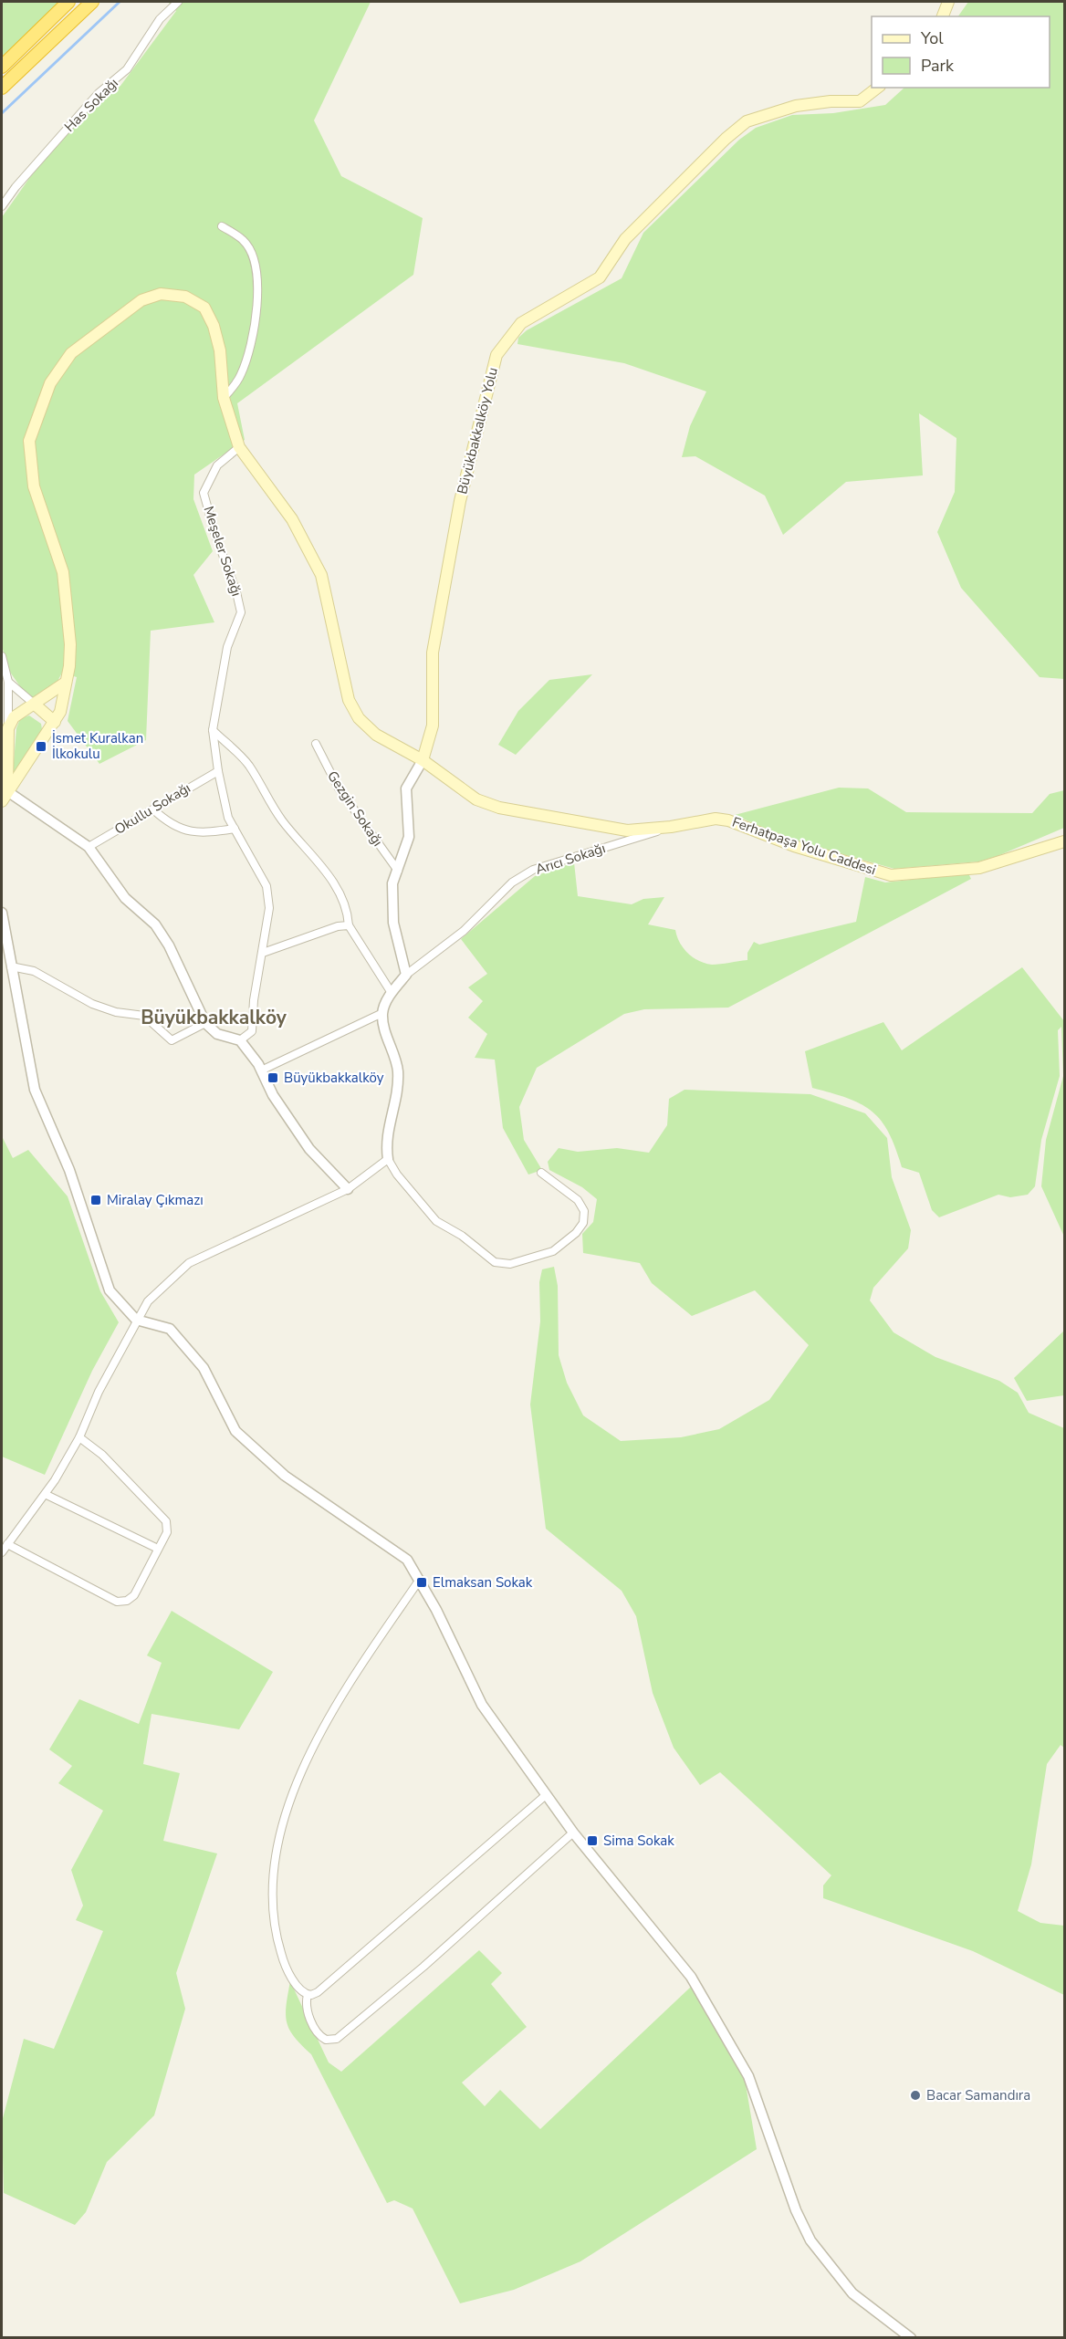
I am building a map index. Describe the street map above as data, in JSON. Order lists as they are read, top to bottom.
{
  "streets": {
    "main road": ["Büyükbakkalköy Yolu", "Ferhatpaşa Yolu Caddesi"],
    "street": [
      "Has Sokağı",
      "Meşeler Sokağı",
      "Okullu Sokağı",
      "Gezgin Sokağı",
      "Arıcı Sokağı"
    ]
  },
  "crossings": [
    ["Büyükbakkalköy Yolu", "Ferhatpaşa Yolu Caddesi"],
    ["Meşeler Sokağı", "Okullu Sokağı"],
    ["Meşeler Sokağı", "Ferhatpaşa Yolu Caddesi"],
    ["Ferhatpaşa Yolu Caddesi", "Arıcı Sokağı"]
  ],
  "districts": ["Büyükbakkalköy"],
  "places": {
    "transit": [
      "İsmet Kuralkan İlkokulu",
      "Büyükbakkalköy",
      "Miralay Çıkmazı",
      "Elmaksan Sokak",
      "Sima Sokak"
    ],
    "other": ["Bacar Samandıra"]
  },
  "legend": ["Yol", "Park"]
}
